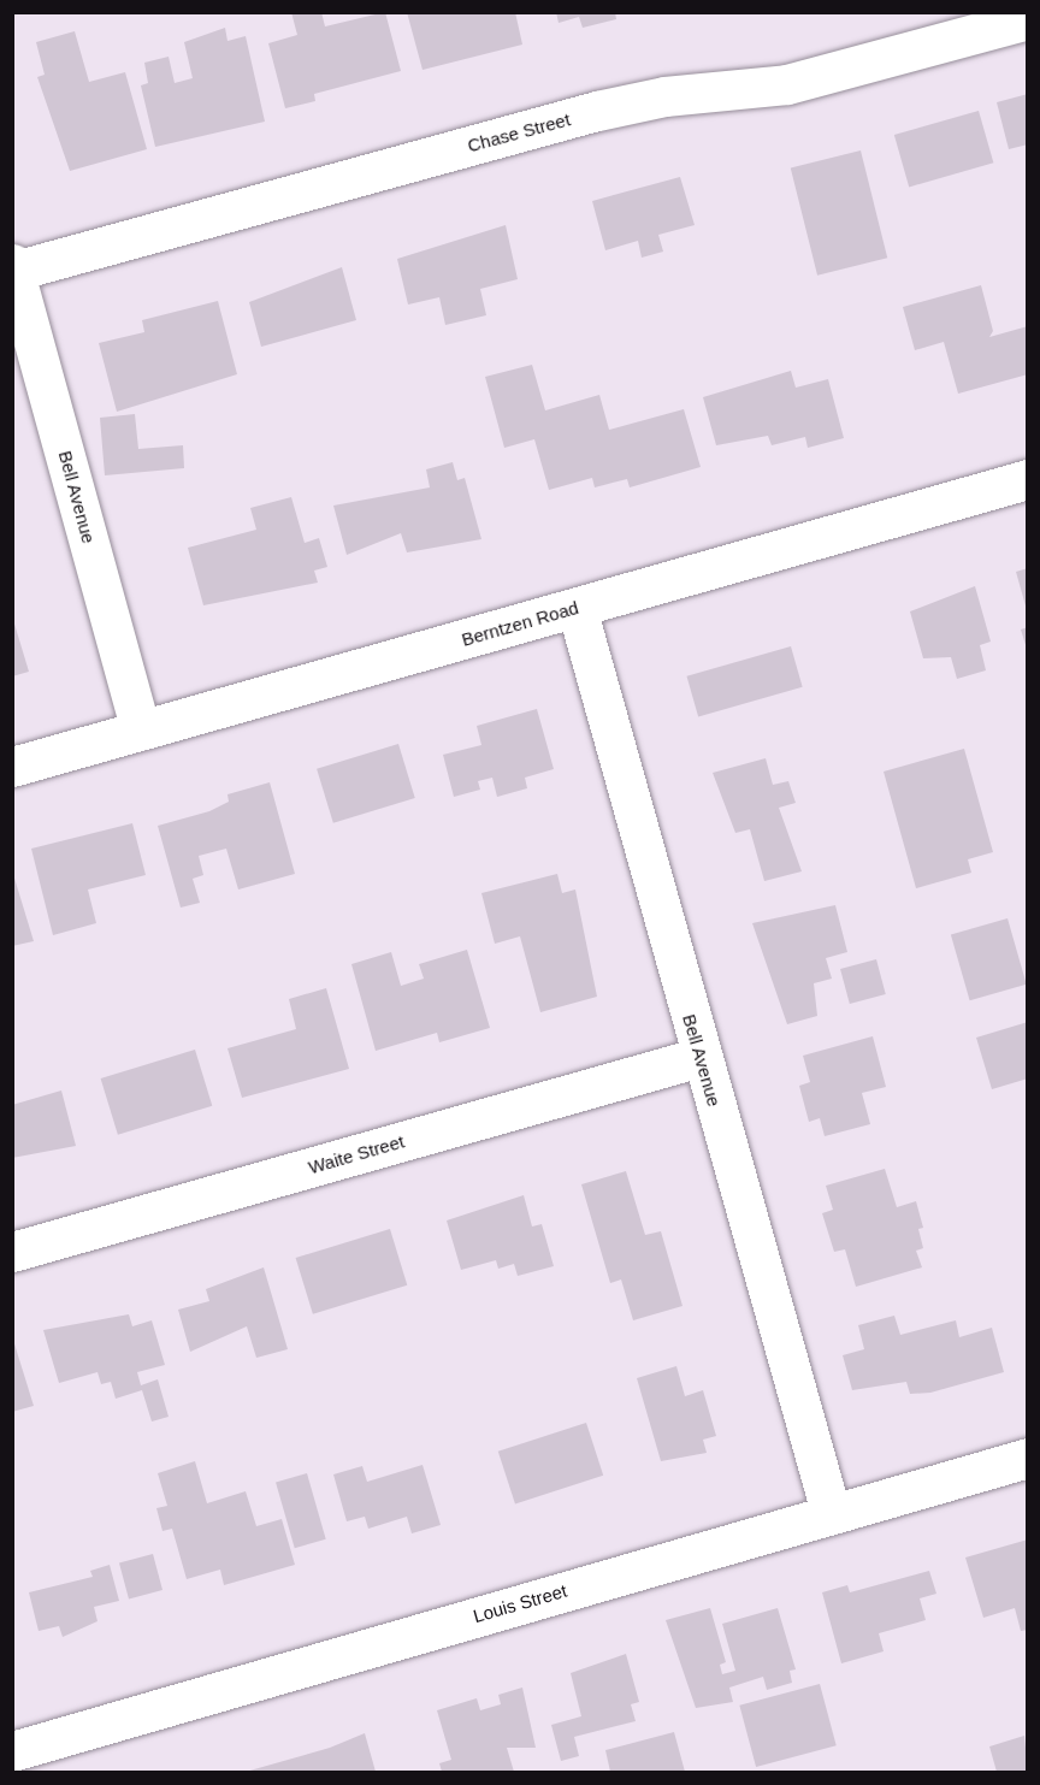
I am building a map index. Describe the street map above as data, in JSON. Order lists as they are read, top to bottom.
{
  "streets": {
    "street": [
      "Chase Street",
      "Bell Avenue",
      "Berntzen Road",
      "Waite Street",
      "Louis Street"
    ]
  },
  "crossings": [
    ["Chase Street", "Bell Avenue"],
    ["Bell Avenue", "Berntzen Road"],
    ["Bell Avenue", "Waite Street"],
    ["Bell Avenue", "Louis Street"]
  ]
}
